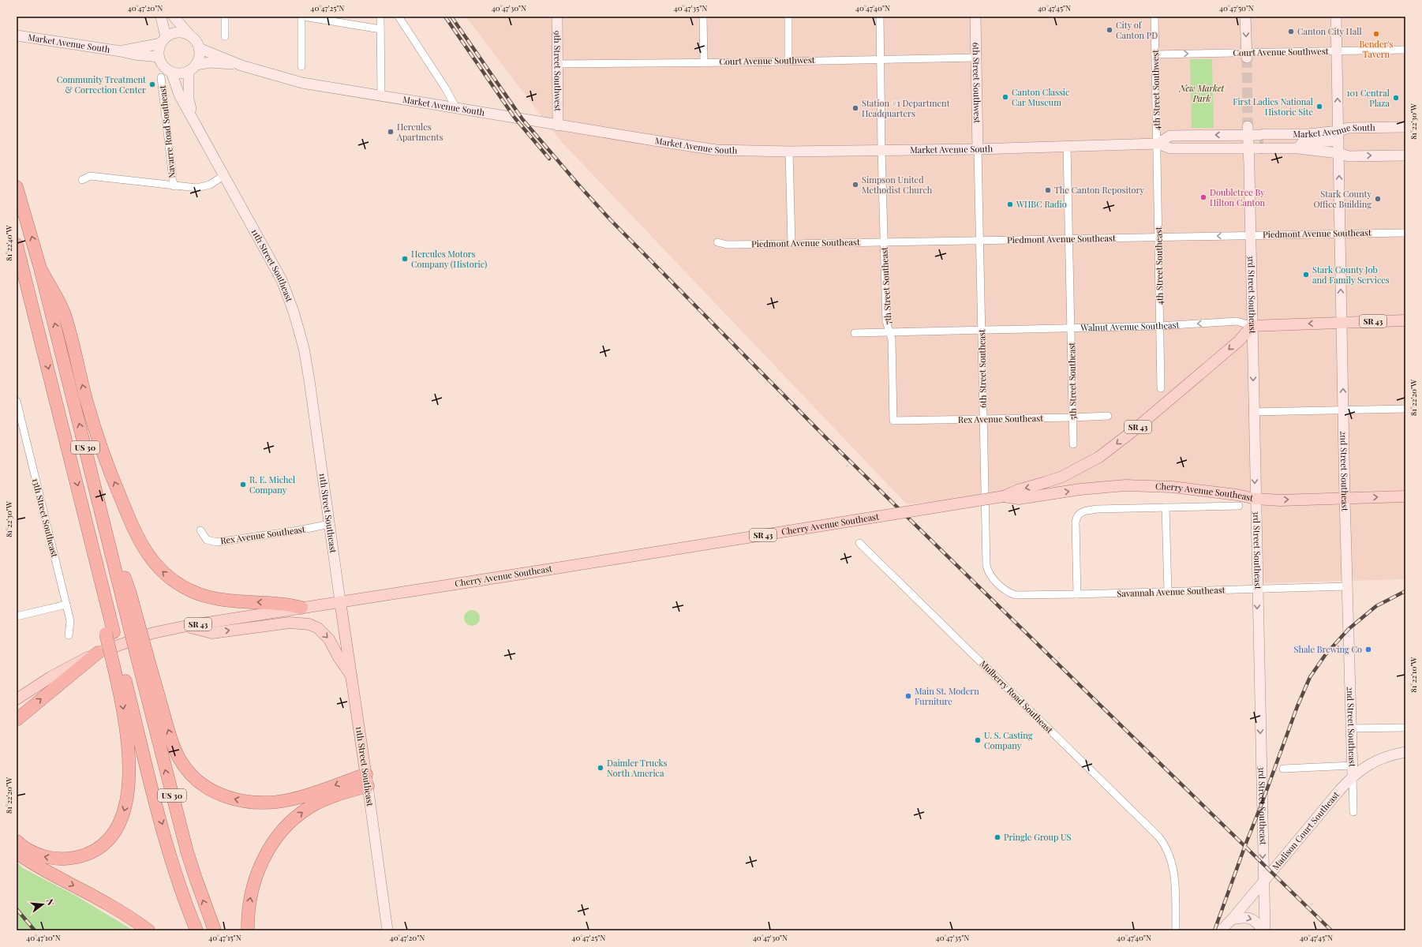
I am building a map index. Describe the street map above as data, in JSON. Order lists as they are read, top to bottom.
{
  "streets": {
    "highway": ["US 30"],
    "main road": [
      "11th Street Southeast",
      "SR 43",
      "Walnut Avenue Southeast",
      "Cherry Avenue Southeast"
    ],
    "street": [
      "Market Avenue South",
      "Court Avenue Southwest",
      "9th Street Southwest",
      "6th Street Southwest",
      "4th Street Southwest",
      "Navarre Road Southeast",
      "Piedmont Avenue Southeast",
      "4th Street Southeast",
      "7th Street Southeast",
      "3rd Street Southeast",
      "6th Street Southeast",
      "5th Street Southeast",
      "Rex Avenue Southeast",
      "2nd Street Southeast",
      "13th Street Southeast",
      "Savannah Avenue Southeast",
      "Mulberry Road Southeast",
      "Madison Court Southeast"
    ]
  },
  "crossings": [
    ["Market Avenue South", "9th Street Southwest"],
    ["Market Avenue South", "6th Street Southwest"],
    ["Market Avenue South", "4th Street Southwest"],
    ["Market Avenue South", "11th Street Southeast"],
    ["Market Avenue South", "4th Street Southeast"],
    ["Market Avenue South", "7th Street Southeast"],
    ["Market Avenue South", "3rd Street Southeast"],
    ["Market Avenue South", "6th Street Southeast"],
    ["Market Avenue South", "5th Street Southeast"],
    ["Market Avenue South", "2nd Street Southeast"],
    ["Court Avenue Southwest", "9th Street Southwest"],
    ["Court Avenue Southwest", "6th Street Southwest"],
    ["Court Avenue Southwest", "4th Street Southwest"],
    ["Court Avenue Southwest", "7th Street Southeast"],
    ["Court Avenue Southwest", "2nd Street Southeast"],
    ["6th Street Southwest", "6th Street Southeast"],
    ["4th Street Southwest", "4th Street Southeast"],
    ["Piedmont Avenue Southeast", "4th Street Southeast"],
    ["Piedmont Avenue Southeast", "7th Street Southeast"],
    ["Piedmont Avenue Southeast", "3rd Street Southeast"],
    ["Piedmont Avenue Southeast", "6th Street Southeast"],
    ["Piedmont Avenue Southeast", "5th Street Southeast"],
    ["Piedmont Avenue Southeast", "2nd Street Southeast"],
    ["11th Street Southeast", "Rex Avenue Southeast"],
    ["11th Street Southeast", "Cherry Avenue Southeast"],
    ["4th Street Southeast", "Walnut Avenue Southeast"],
    ["7th Street Southeast", "Walnut Avenue Southeast"],
    ["7th Street Southeast", "Rex Avenue Southeast"],
    ["3rd Street Southeast", "Walnut Avenue Southeast"],
    ["3rd Street Southeast", "Cherry Avenue Southeast"],
    ["3rd Street Southeast", "Savannah Avenue Southeast"],
    ["3rd Street Southeast", "Madison Court Southeast"],
    ["Walnut Avenue Southeast", "6th Street Southeast"],
    ["Walnut Avenue Southeast", "5th Street Southeast"],
    ["Walnut Avenue Southeast", "2nd Street Southeast"],
    ["Walnut Avenue Southeast", "Cherry Avenue Southeast"],
    ["6th Street Southeast", "Rex Avenue Southeast"],
    ["6th Street Southeast", "Savannah Avenue Southeast"],
    ["5th Street Southeast", "Rex Avenue Southeast"],
    ["2nd Street Southeast", "Cherry Avenue Southeast"],
    ["2nd Street Southeast", "Savannah Avenue Southeast"],
    ["2nd Street Southeast", "Madison Court Southeast"],
    ["Cherry Avenue Southeast", "Savannah Avenue Southeast"]
  ],
  "one_way": ["3rd Street Southeast", "2nd Street Southeast"],
  "parks": ["New Market Park"],
  "places": [
    "City of Canton PD",
    "Canton City Hall",
    "Bender's Tavern",
    "Community Treatment & Correction Center",
    "Canton Classic Car Museum",
    "101 Central Plaza",
    "First Ladies National Historic Site",
    "Station #1 Department Headquarters",
    "Hercules Apartments",
    "Simpson United Methodist Church",
    "The Canton Repository",
    "Doubletree By Hilton Canton",
    "Stark County Office Building",
    "WHBC Radio",
    "Hercules Motors Company (Historic)",
    "Stark County Job and Family Services",
    "R. E. Michel Company",
    "Shale Brewing Co",
    "Main St. Modern Furniture",
    "U. S. Casting Company",
    "Daimler Trucks North America",
    "Pringle Group US"
  ],
  "north": "right",
  "coordinates": [
    "40°47'20\"N",
    "40°47'25\"N",
    "40°47'30\"N",
    "40°47'35\"N",
    "40°47'40\"N",
    "40°47'45\"N",
    "40°47'50\"N",
    "81°22'30\"W",
    "81°22'40\"W",
    "81°22'20\"W",
    "81°22'10\"W",
    "40°47'10\"N",
    "40°47'15\"N"
  ]
}
